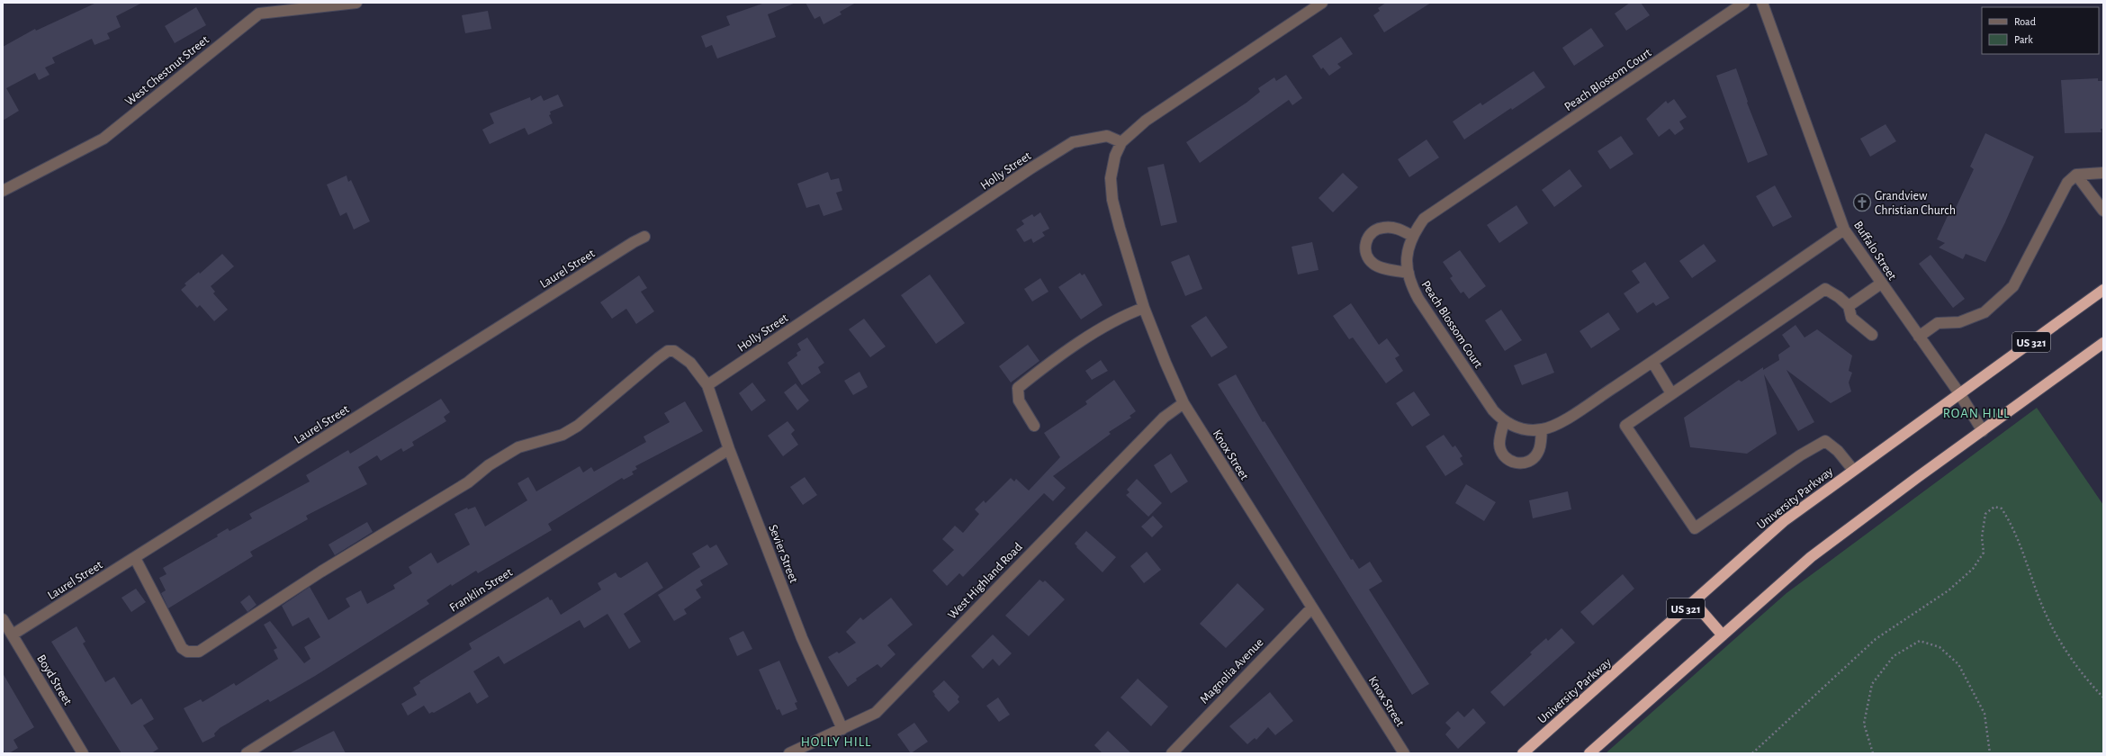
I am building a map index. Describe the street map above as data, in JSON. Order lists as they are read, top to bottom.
{
  "streets": {
    "highway": ["US 321", "University Parkway"],
    "street": [
      "West Chestnut Street",
      "Peach Blossom Court",
      "Holly Street",
      "Buffalo Street",
      "Laurel Street",
      "Knox Street",
      "Sevier Street",
      "West Highland Road",
      "Franklin Street",
      "Magnolia Avenue",
      "Boyd Street"
    ]
  },
  "crossings": [
    ["Peach Blossom Court", "Buffalo Street"],
    ["Holly Street", "Knox Street"],
    ["Holly Street", "Sevier Street"],
    ["Buffalo Street", "University Parkway"],
    ["Laurel Street", "Sevier Street"],
    ["Laurel Street", "Boyd Street"],
    ["Knox Street", "West Highland Road"],
    ["Knox Street", "Magnolia Avenue"],
    ["Sevier Street", "West Highland Road"],
    ["Sevier Street", "Franklin Street"]
  ],
  "districts": ["ROAN HILL", "HOLLY HILL"],
  "places": {
    "church": ["Grandview Christian Church"]
  },
  "legend": ["Road", "Park"]
}
